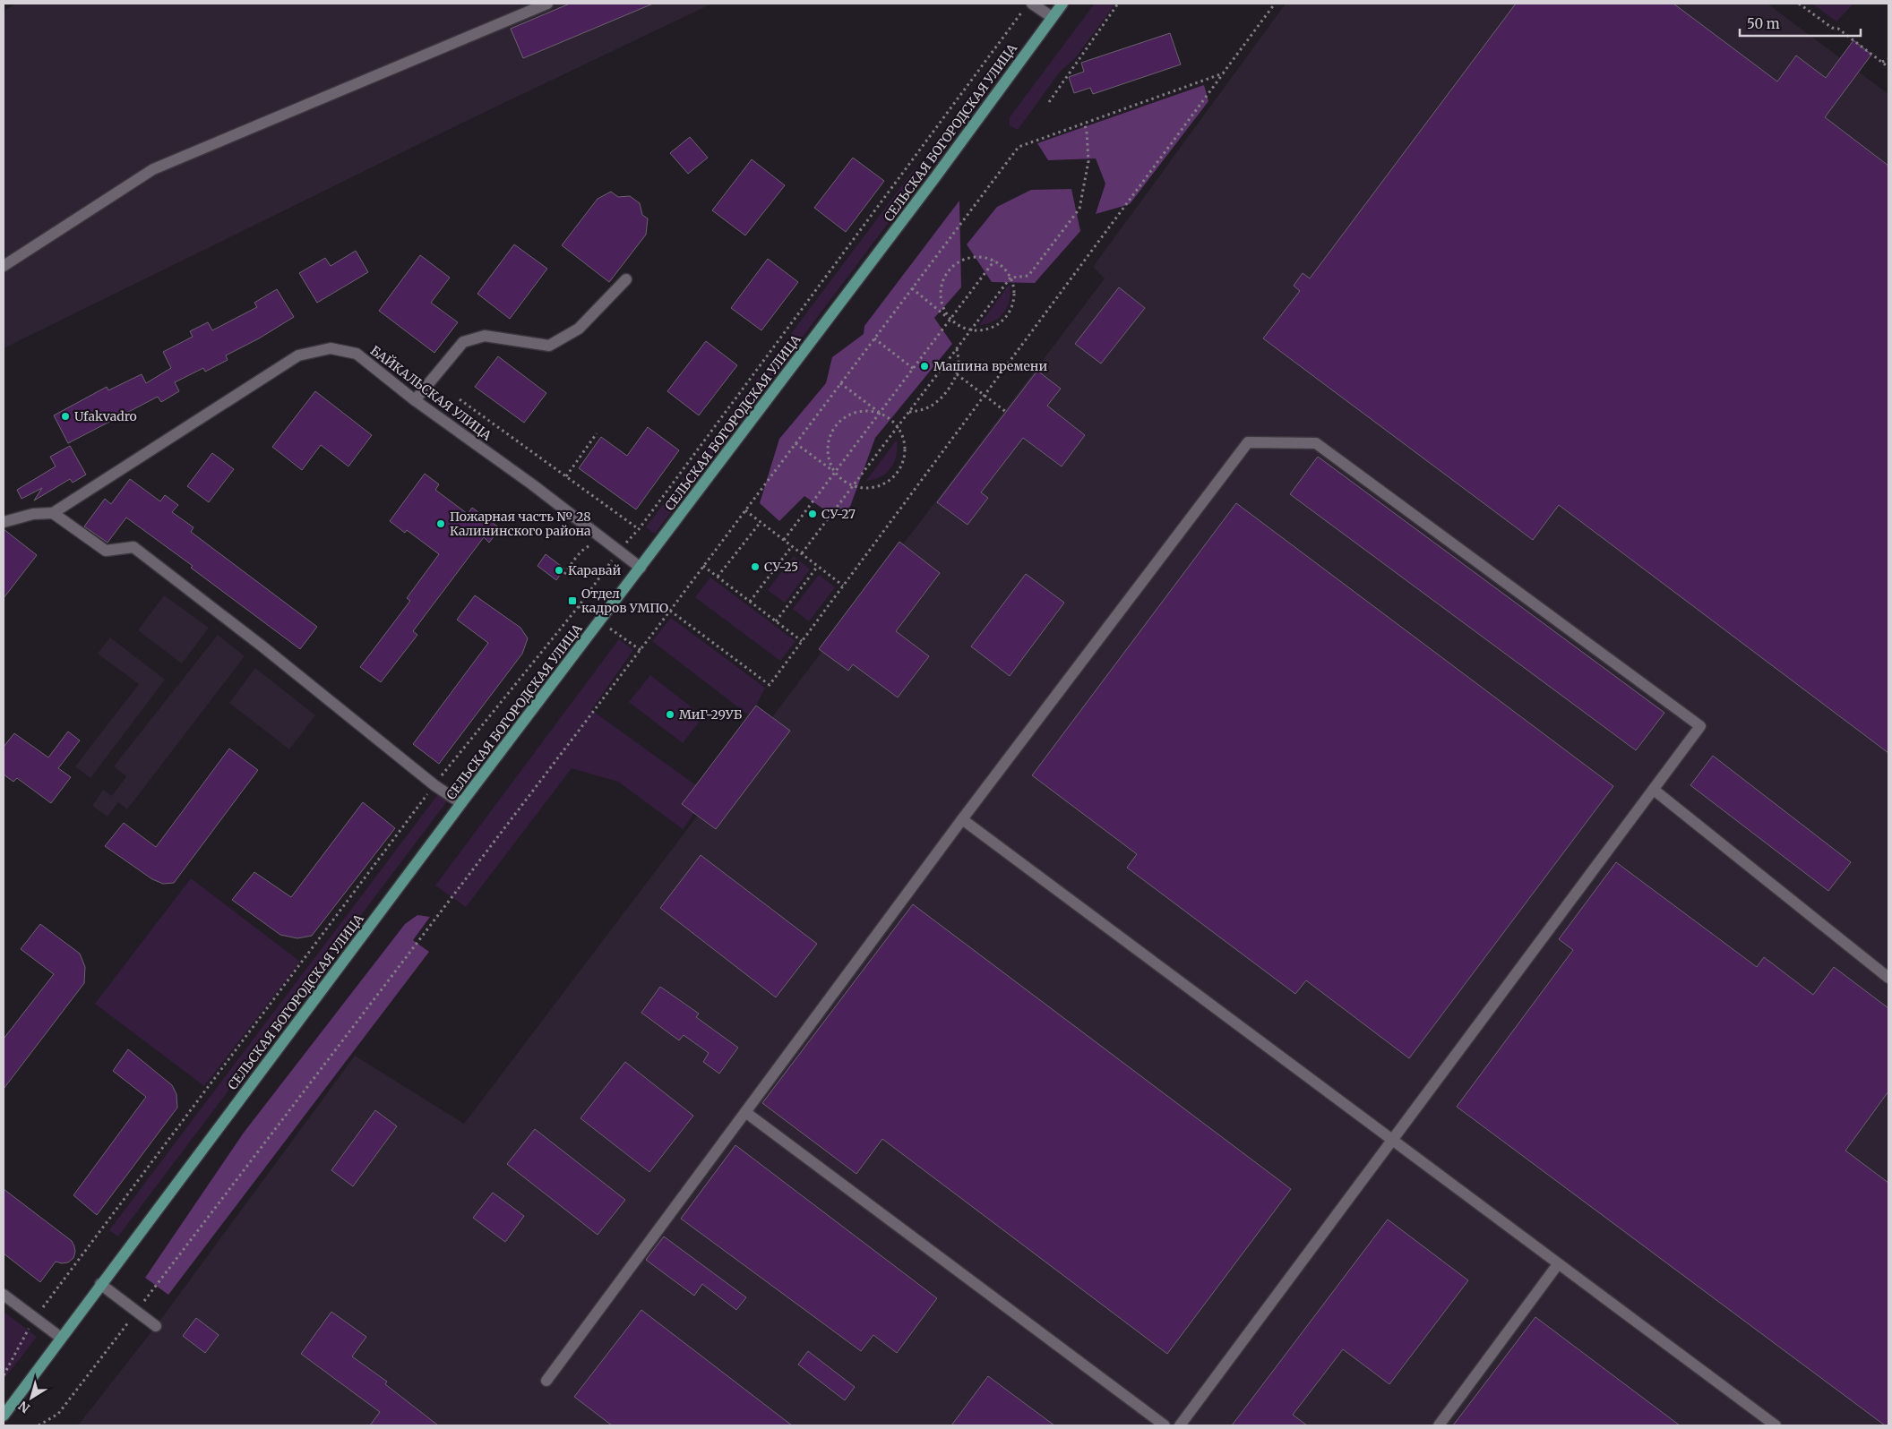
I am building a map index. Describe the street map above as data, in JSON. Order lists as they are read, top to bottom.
{
  "streets": {
    "main road": ["СЕЛЬСКАЯ БОГОРОДСКАЯ УЛИЦА"],
    "street": ["БАЙКАЛЬСКАЯ УЛИЦА"]
  },
  "crossings": [
    ["СЕЛЬСКАЯ БОГОРОДСКАЯ УЛИЦА", "БАЙКАЛЬСКАЯ УЛИЦА"]
  ],
  "places": {
    "other": [
      "Машина времени",
      "Ufakvadro",
      "СУ-27",
      "Пожарная часть № 28 Калининского района",
      "СУ-25",
      "Каравай",
      "МиГ-29УБ"
    ],
    "transit": ["Отдел кадров УМПО"]
  },
  "scale_bar": "50 m",
  "north": "bottom left"
}
